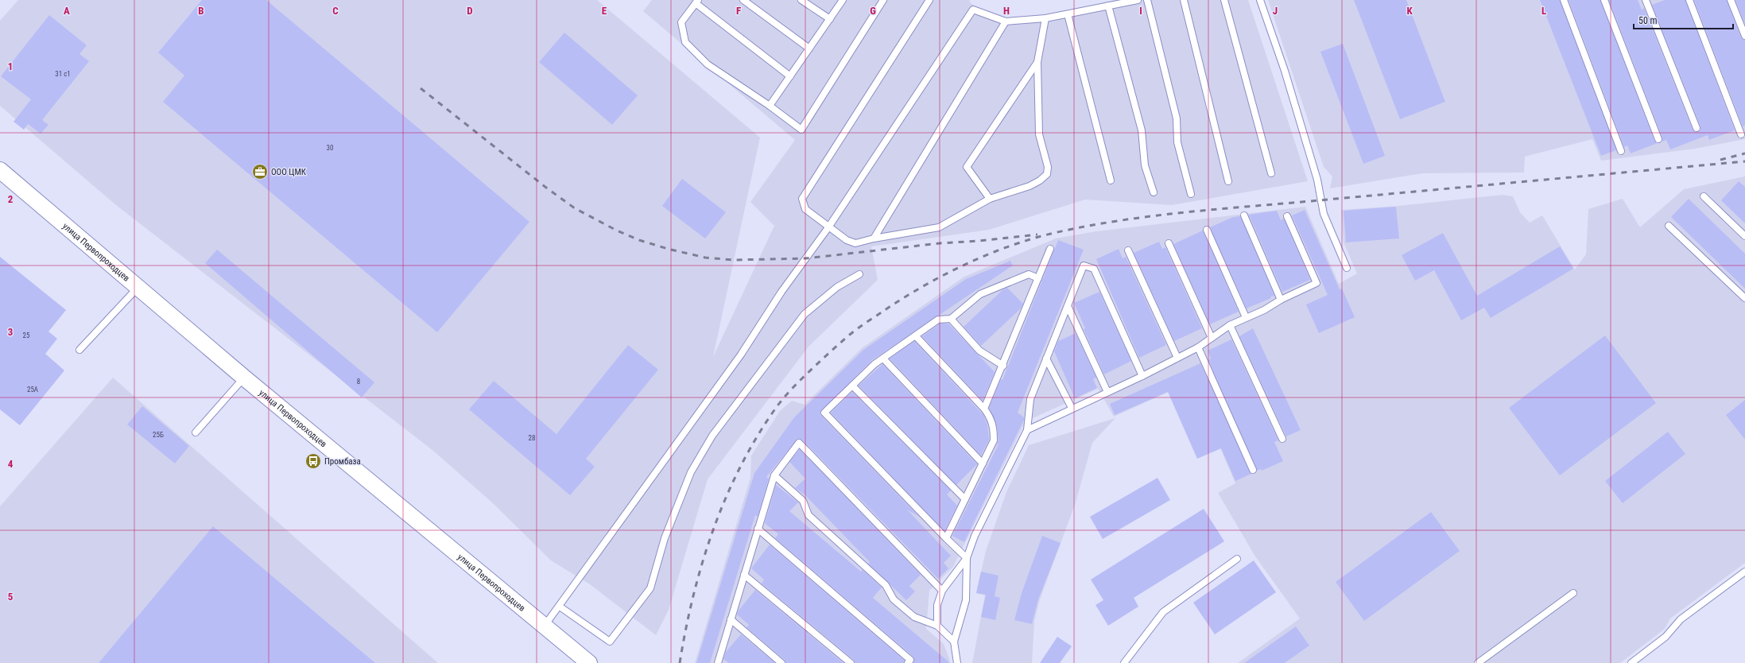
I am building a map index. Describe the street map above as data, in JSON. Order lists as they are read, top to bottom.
{
  "streets": {
    "street": ["улица Первопроходцев"]
  },
  "places": {
    "office": ["ООО ЦМК"],
    "bus stop": ["Промбаза"]
  },
  "house_numbers": [
    "31 с1",
    "30",
    "25",
    "8",
    "25А",
    "25Б",
    "28"
  ],
  "scale_bar": "50 m",
  "grid": {
    "columns": [
      "A",
      "B",
      "C",
      "D",
      "E",
      "F",
      "G",
      "H",
      "I",
      "J",
      "K",
      "L"
    ],
    "rows": [
      "1",
      "2",
      "3",
      "4",
      "5"
    ]
  }
}
